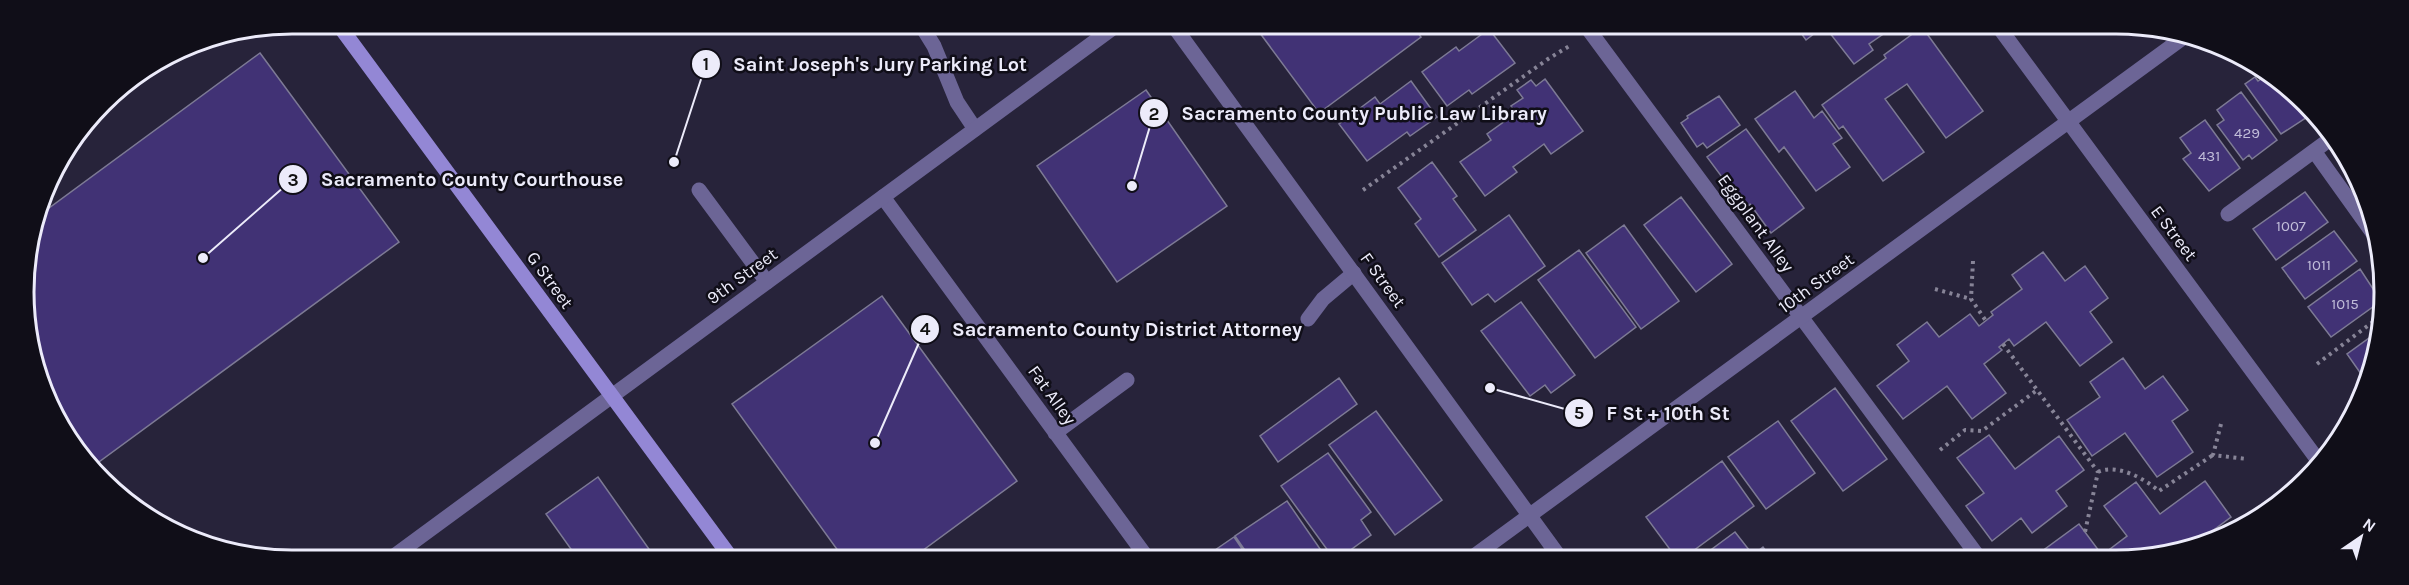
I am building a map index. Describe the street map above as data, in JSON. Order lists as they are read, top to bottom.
{
  "streets": {
    "main road": ["G Street"],
    "street": [
      "Eggplant Alley",
      "E Street",
      "9th Street",
      "F Street",
      "10th Street",
      "Fat Alley"
    ]
  },
  "crossings": [
    ["Eggplant Alley", "10th Street"],
    ["E Street", "10th Street"],
    ["9th Street", "G Street"],
    ["9th Street", "Fat Alley"],
    ["F Street", "10th Street"]
  ],
  "places": [
    "Saint Joseph's Jury Parking Lot",
    "Sacramento County Public Law Library",
    "Sacramento County Courthouse",
    "F St + 10th St",
    "Sacramento County District Attorney"
  ],
  "house_numbers": [
    "429",
    "431",
    "1007",
    "1011",
    "1015"
  ],
  "north": "top right"
}
